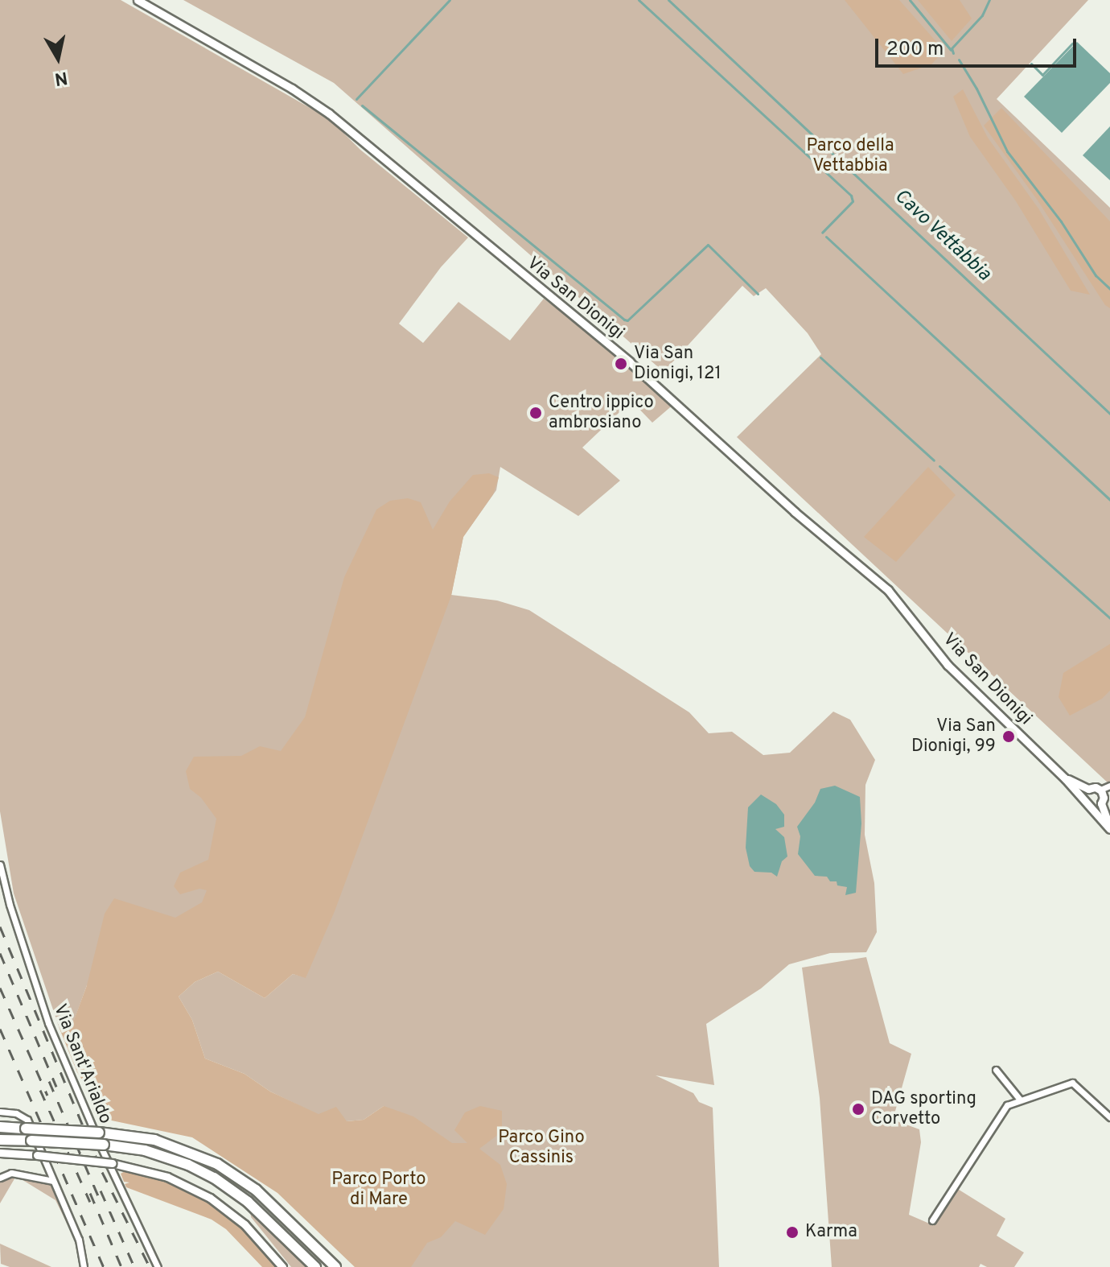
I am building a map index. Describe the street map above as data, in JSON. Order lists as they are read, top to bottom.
{
  "streets": {
    "street": ["Via San Dionigi", "Via Sant'Arialdo"]
  },
  "water": ["Cavo Vettabbia"],
  "parks": ["Parco della Vettabbia", "Parco Gino Cassinis", "Parco Porto di Mare"],
  "places": [
    "Via San Dionigi, 121",
    "Centro ippico ambrosiano",
    "Via San Dionigi, 99",
    "DAG sporting Corvetto",
    "Karma"
  ],
  "scale_bar": "200 m",
  "north": "bottom"
}
